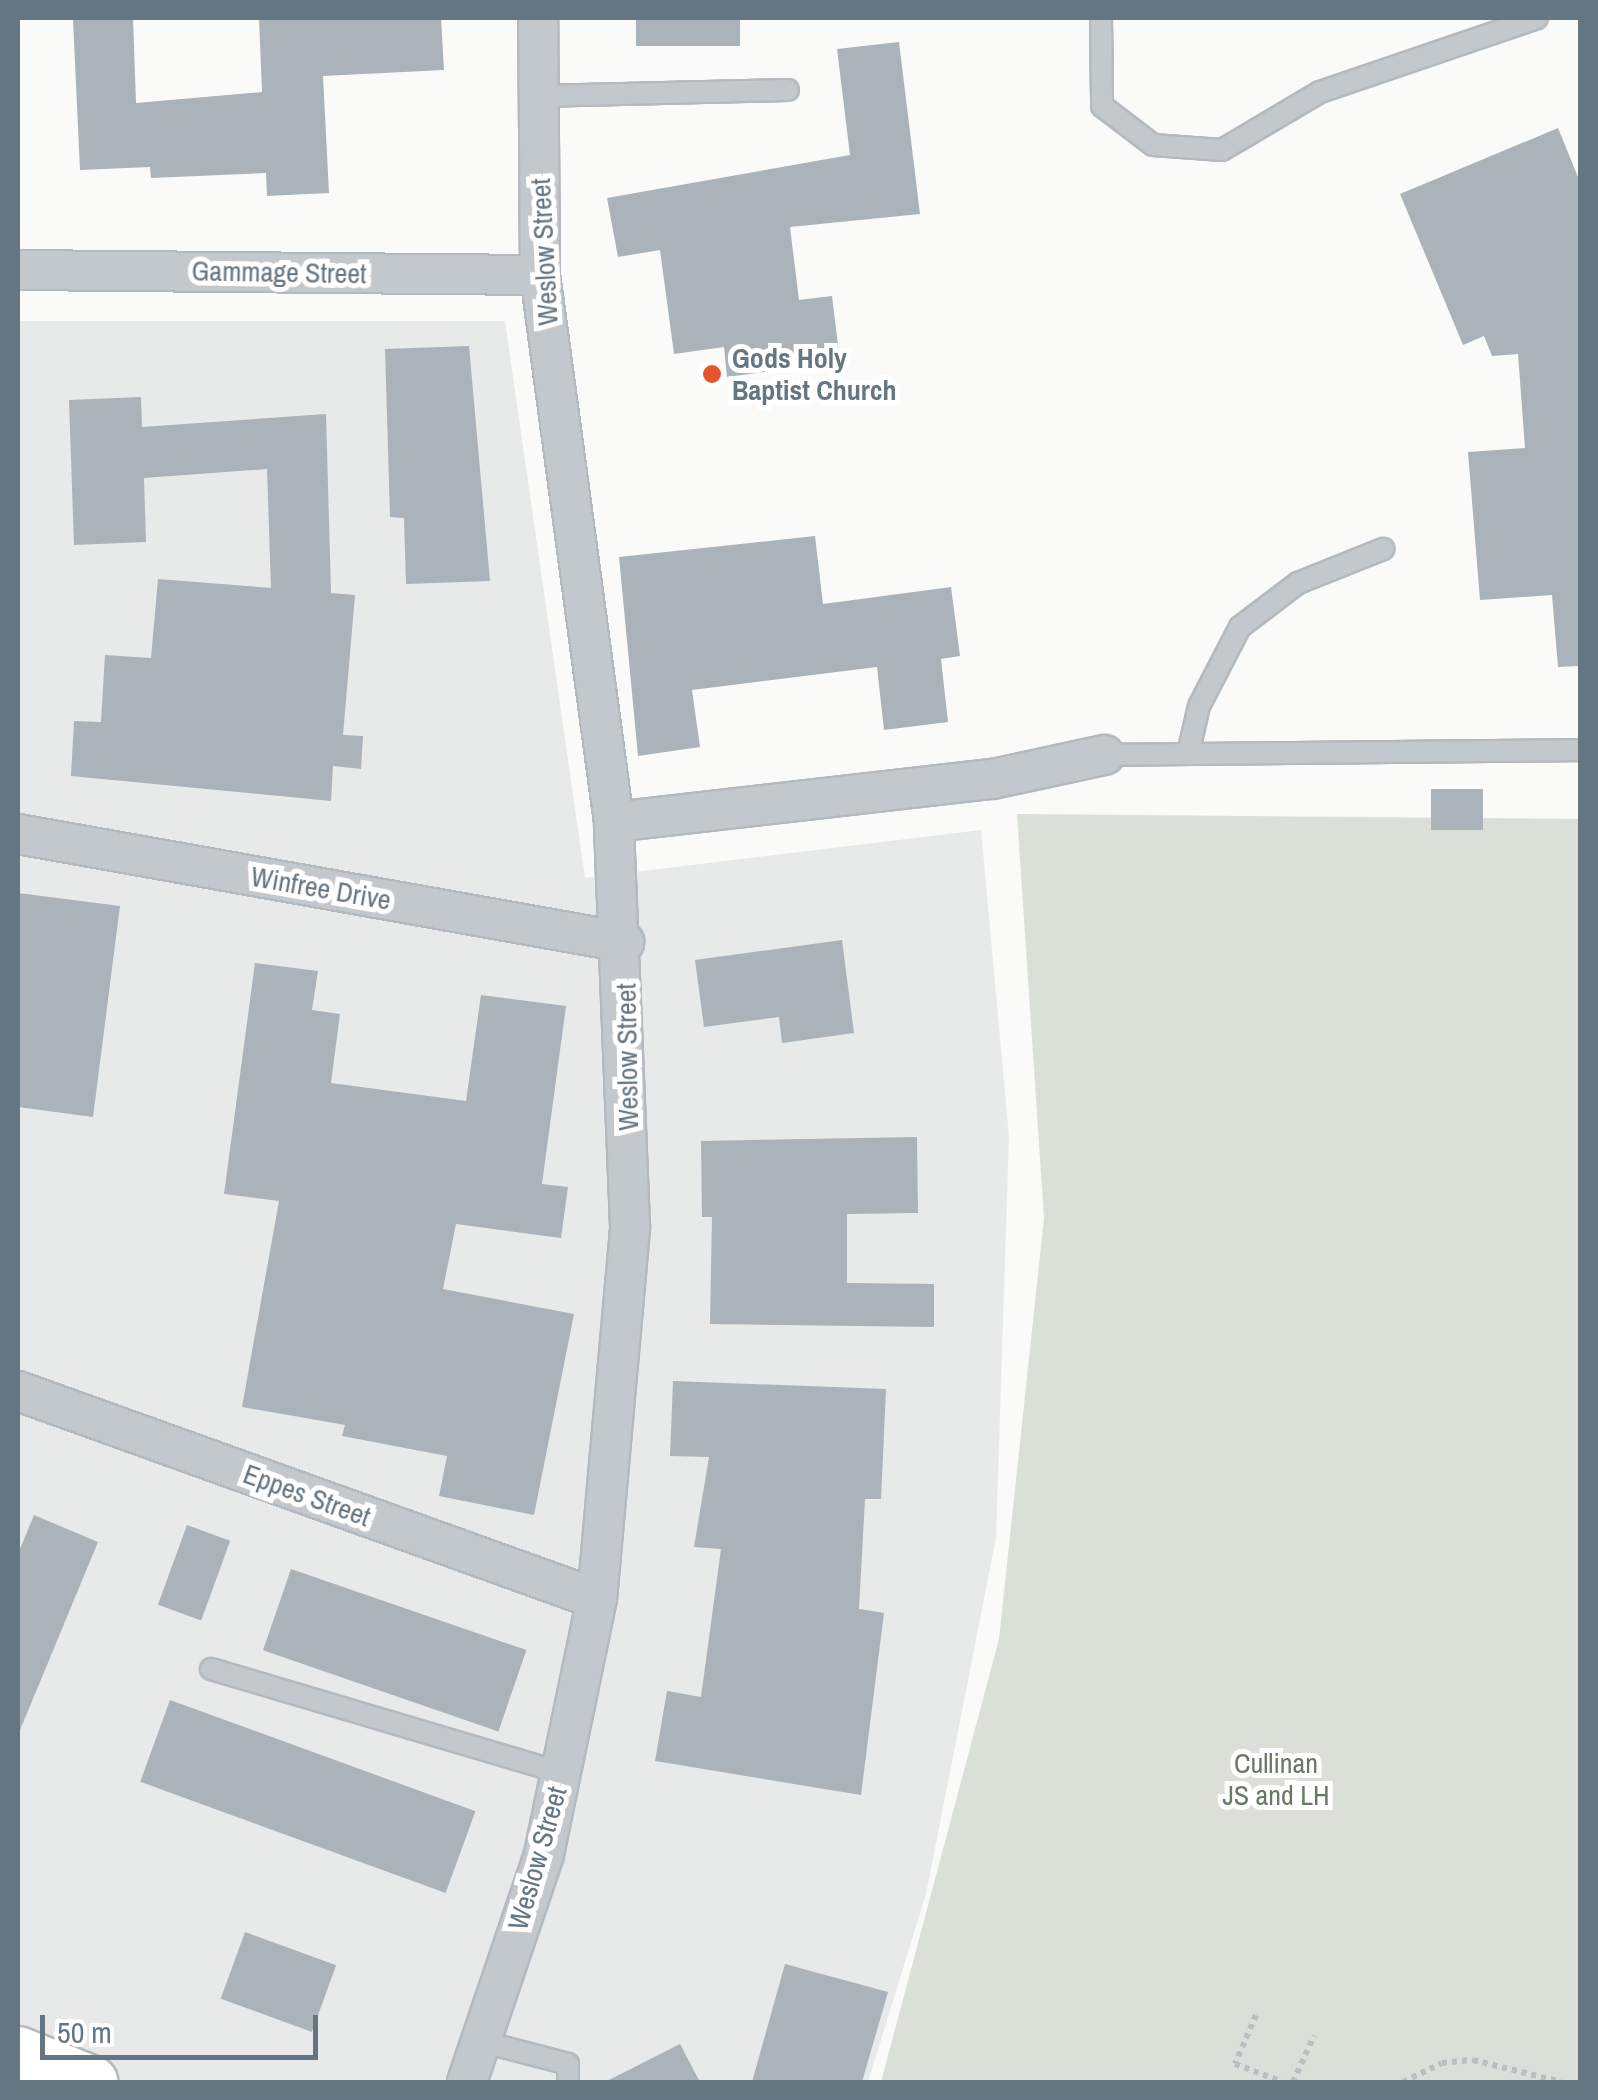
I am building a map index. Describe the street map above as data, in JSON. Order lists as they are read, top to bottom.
{
  "streets": {
    "street": [
      "Weslow Street",
      "Gammage Street",
      "Winfree Drive",
      "Eppes Street"
    ]
  },
  "crossings": [
    ["Weslow Street", "Gammage Street"],
    ["Weslow Street", "Winfree Drive"],
    ["Weslow Street", "Eppes Street"]
  ],
  "parks": ["Cullinan JS and LH"],
  "places": ["Gods Holy Baptist Church"],
  "scale_bar": "50 m"
}
